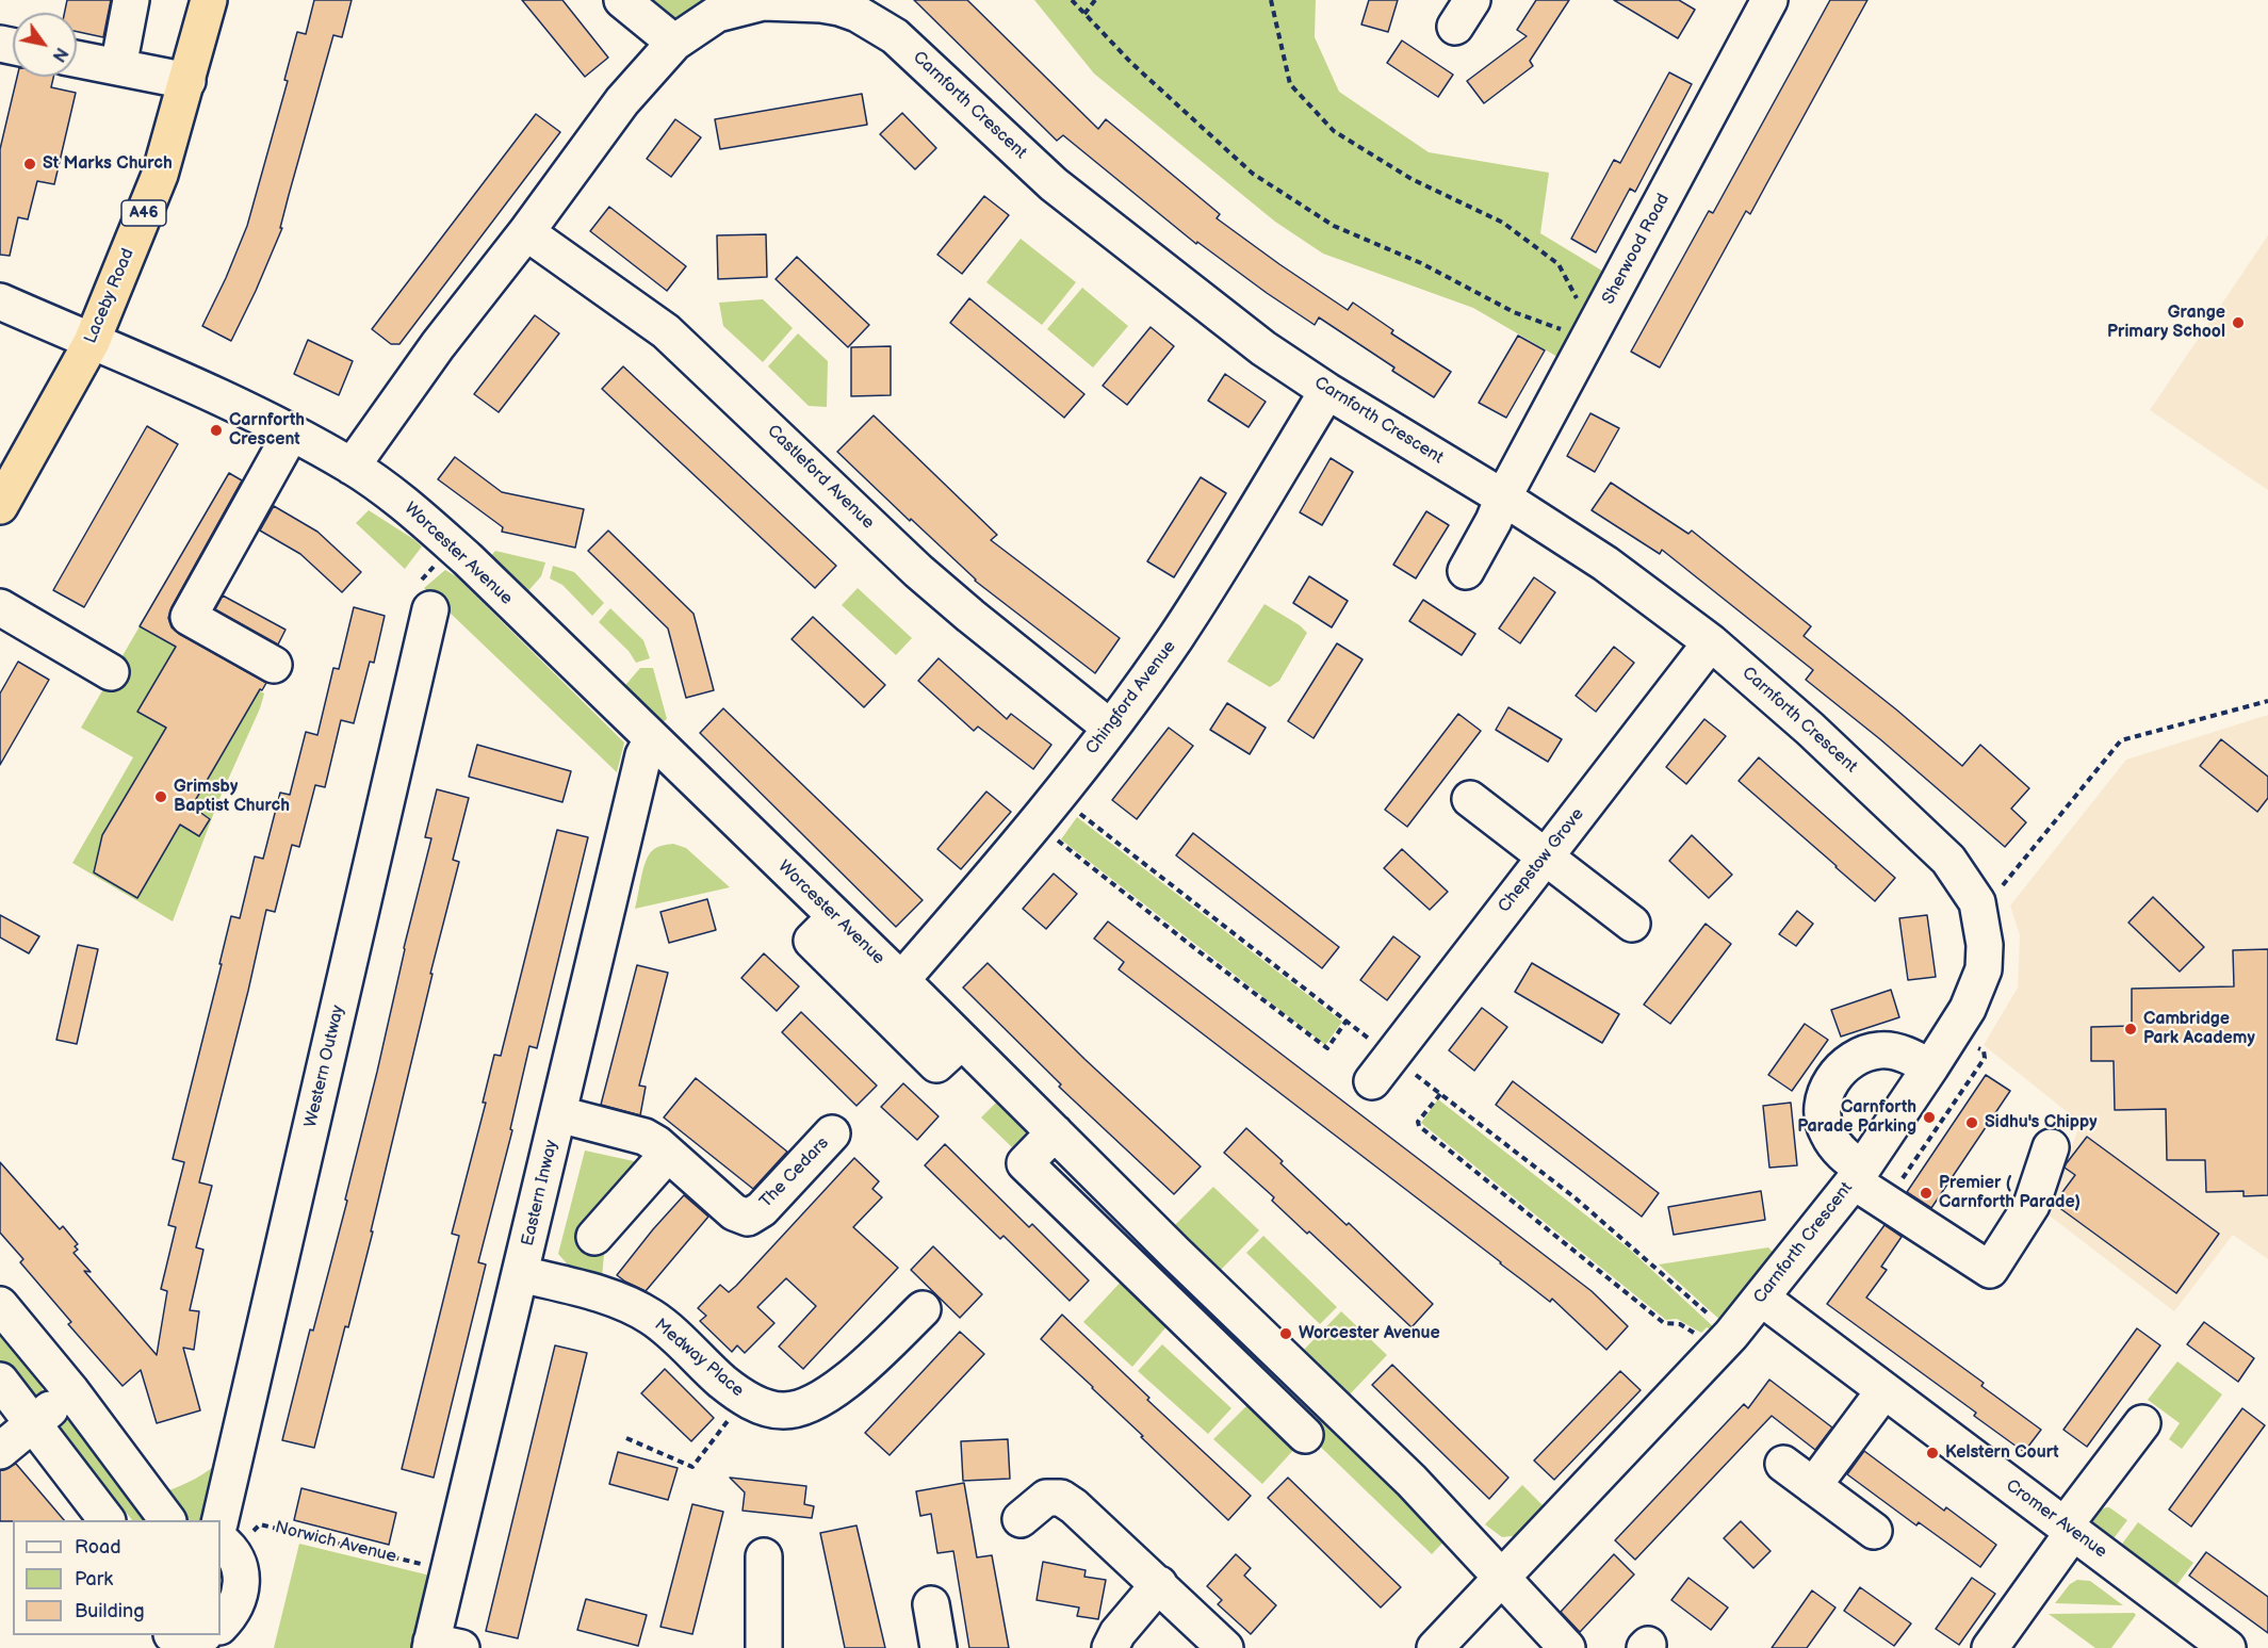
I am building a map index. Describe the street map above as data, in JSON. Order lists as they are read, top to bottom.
{
  "streets": {
    "highway": ["A46", "Laceby Road"],
    "street": [
      "Carnforth Crescent",
      "Sherwood Road",
      "Castleford Avenue",
      "Worcester Avenue",
      "Chingford Avenue",
      "Chepstow Grove",
      "Western Outway",
      "The Cedars",
      "Eastern Inway",
      "Medway Place",
      "Cromer Avenue"
    ],
    "path": ["Norwich Avenue"]
  },
  "crossings": [
    ["Carnforth Crescent", "Sherwood Road"],
    ["Carnforth Crescent", "Castleford Avenue"],
    ["Carnforth Crescent", "Worcester Avenue"],
    ["Carnforth Crescent", "Chingford Avenue"],
    ["Carnforth Crescent", "Chepstow Grove"],
    ["Carnforth Crescent", "Cromer Avenue"],
    ["Laceby Road", "Worcester Avenue"],
    ["Castleford Avenue", "Chingford Avenue"],
    ["Worcester Avenue", "Chingford Avenue"],
    ["Worcester Avenue", "Eastern Inway"],
    ["Western Outway", "Norwich Avenue"],
    ["The Cedars", "Eastern Inway"],
    ["Eastern Inway", "Medway Place"],
    ["Eastern Inway", "Norwich Avenue"]
  ],
  "places": [
    "St Marks Church",
    "Grange Primary School",
    "Carnforth Crescent",
    "Grimsby Baptist Church",
    "Cambridge Park Academy",
    "Carnforth Parade Parking",
    "Sidhu's Chippy",
    "Premier ( Carnforth Parade)",
    "Worcester Avenue",
    "Kelstern Court"
  ],
  "legend": ["Road", "Park", "Building"],
  "north": "bottom right"
}
